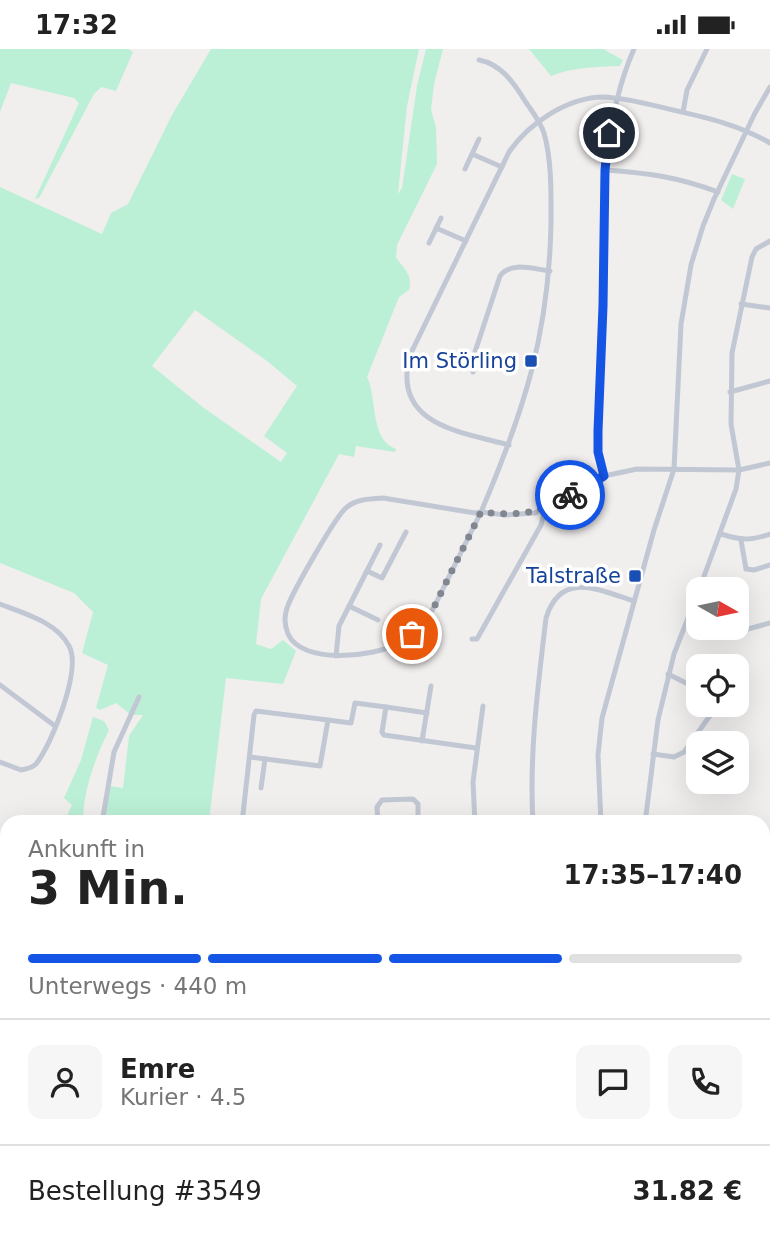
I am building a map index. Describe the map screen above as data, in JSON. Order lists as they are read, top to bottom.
{
  "places": {
    "transit": ["Im Störling", "Talstraße"]
  },
  "north": "right",
  "page": {
    "status": "17:32",
    "heading": ["3 Min.", "Ankunft in", "17:35–17:40"],
    "panel": [
      "Emre",
      "Kurier · 4.5",
      "Bestellung #3549",
      "31.82 €"
    ],
    "bar": "Unterwegs · 440 m"
  }
}
